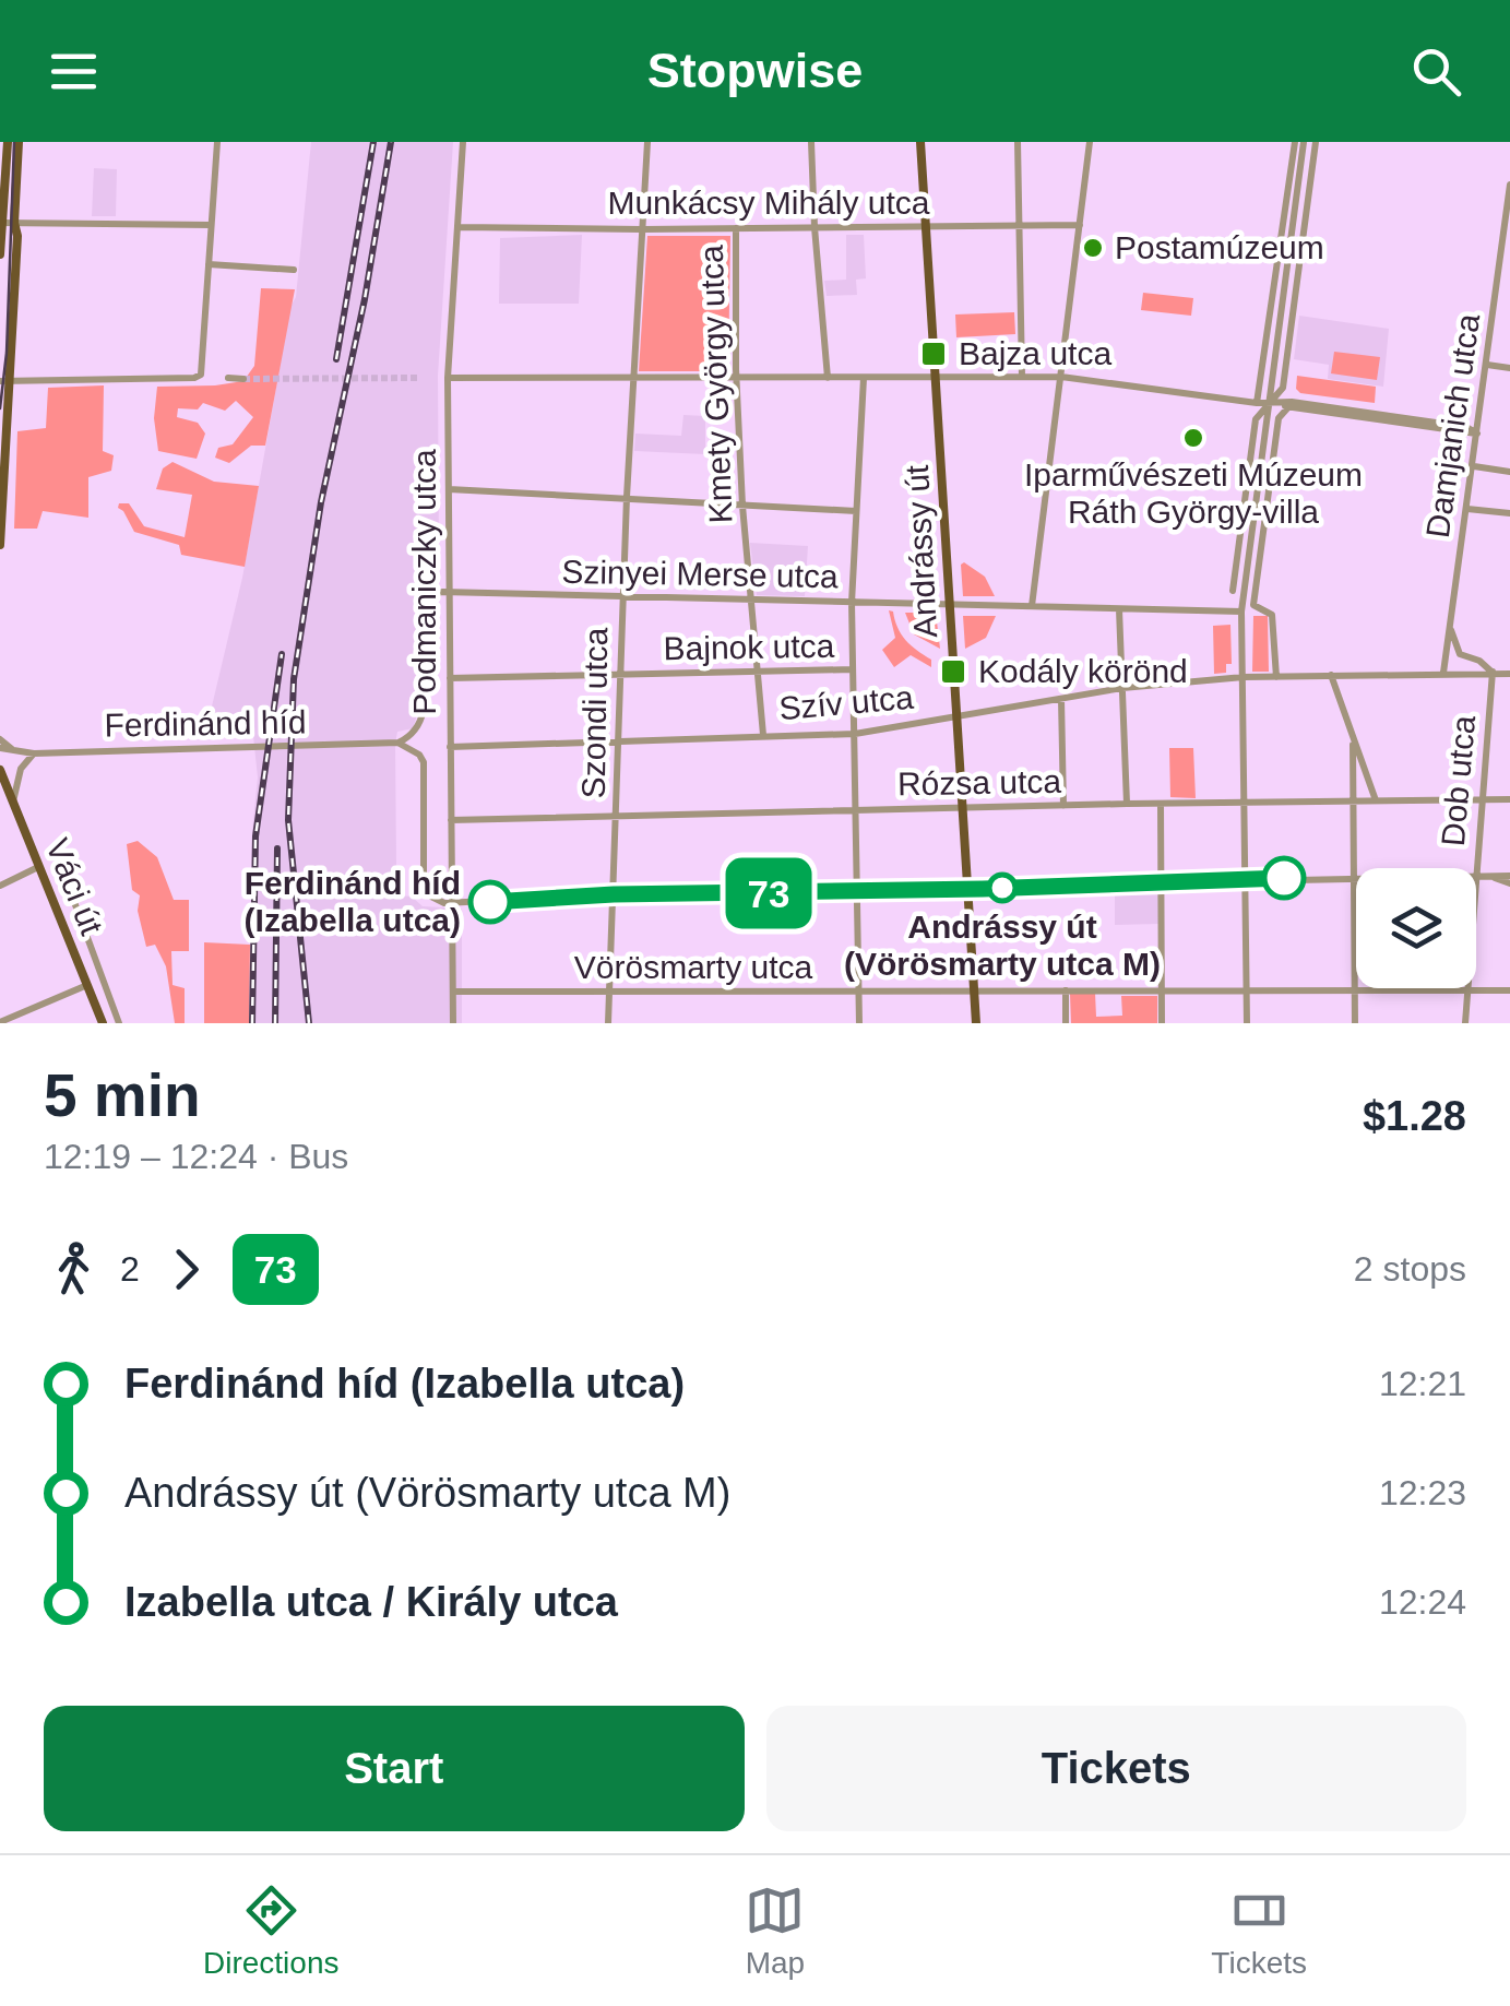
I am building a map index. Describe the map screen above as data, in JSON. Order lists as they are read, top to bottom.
{
  "streets": {
    "main road": ["Andrássy út", "Váci út"],
    "street": [
      "Munkácsy Mihály utca",
      "Kmety György utca",
      "Damjanich utca",
      "Szinyei Merse utca",
      "Podmaniczky utca",
      "Bajnok utca",
      "Szív utca",
      "Szondi utca",
      "Ferdinánd híd",
      "Dob utca",
      "Rózsa utca",
      "Vörösmarty utca"
    ]
  },
  "crossings": [
    ["Munkácsy Mihály utca", "Kmety György utca"],
    ["Munkácsy Mihály utca", "Andrássy út"],
    ["Munkácsy Mihály utca", "Podmaniczky utca"],
    ["Munkácsy Mihály utca", "Szondi utca"],
    ["Kmety György utca", "Szinyei Merse utca"],
    ["Kmety György utca", "Bajnok utca"],
    ["Kmety György utca", "Szív utca"],
    ["Damjanich utca", "Szív utca"],
    ["Andrássy út", "Szinyei Merse utca"],
    ["Andrássy út", "Szív utca"],
    ["Andrássy út", "Rózsa utca"],
    ["Andrássy út", "Vörösmarty utca"],
    ["Szinyei Merse utca", "Podmaniczky utca"],
    ["Szinyei Merse utca", "Szondi utca"],
    ["Podmaniczky utca", "Bajnok utca"],
    ["Podmaniczky utca", "Szív utca"],
    ["Podmaniczky utca", "Rózsa utca"],
    ["Podmaniczky utca", "Vörösmarty utca"],
    ["Bajnok utca", "Szondi utca"],
    ["Szív utca", "Szondi utca"],
    ["Szív utca", "Dob utca"],
    ["Szondi utca", "Rózsa utca"],
    ["Szondi utca", "Vörösmarty utca"],
    ["Dob utca", "Rózsa utca"]
  ],
  "places": {
    "other": [
      "Postamúzeum",
      "Iparművészeti Múzeum Ráth György-villa",
      "Andrássy út (Vörösmarty utca M)",
      "Ferdinánd híd (Izabella utca)"
    ],
    "transit": ["Bajza utca", "Kodály körönd"]
  },
  "lines": ["bus line 73"],
  "page": {
    "header": "Stopwise",
    "on_map": "73",
    "heading": ["5 min", "12:19 – 12:24 · Bus", "$1.28"],
    "legs": ["2", "73", "2 stops"],
    "list": [
      {
        "name": "Ferdinánd híd (Izabella utca)",
        "value": "12:21"
      },
      {
        "name": "Andrássy út (Vörösmarty utca M)",
        "value": "12:23"
      },
      {
        "name": "Izabella utca / Király utca",
        "value": "12:24"
      }
    ],
    "buttons": ["Start", "Tickets"],
    "tabs": ["Directions", "Map", "Tickets"]
  }
}
